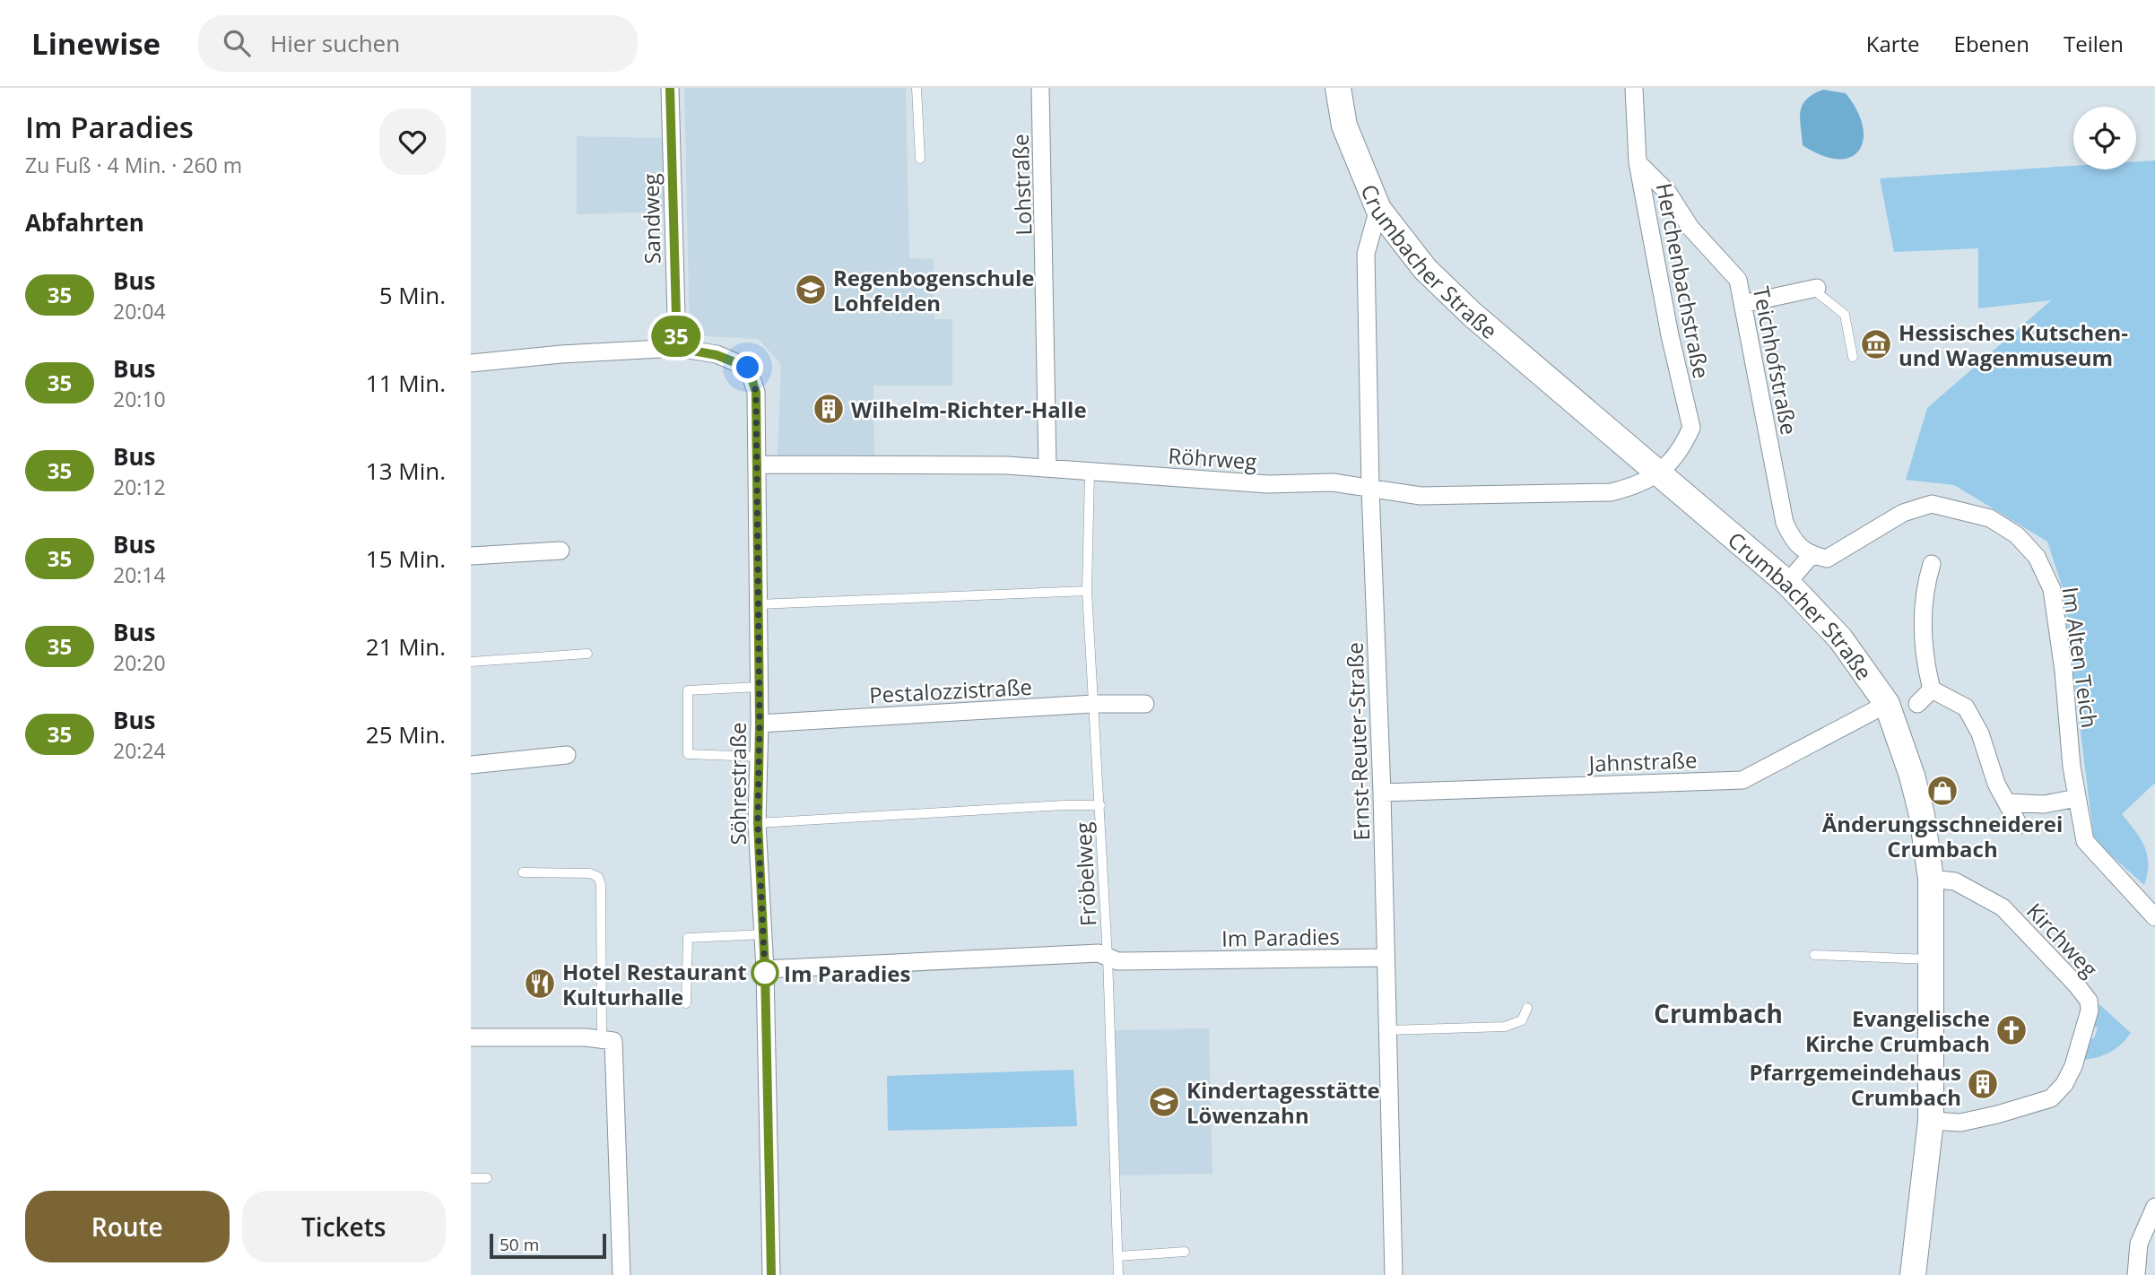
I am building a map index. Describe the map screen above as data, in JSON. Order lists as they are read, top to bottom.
{
  "streets": {
    "main road": ["Crumbacher Straße"],
    "street": [
      "Lohstraße",
      "Sandweg",
      "Herchenbachstraße",
      "Teichhofstraße",
      "Röhrweg",
      "Im Alten Teich",
      "Pestalozzistraße",
      "Ernst-Reuter-Straße",
      "Jahnstraße",
      "Söhrestraße",
      "Im Paradies",
      "Kirchweg"
    ],
    "lane": ["Fröbelweg"]
  },
  "crossings": [
    ["Lohstraße", "Röhrweg"],
    ["Sandweg", "Söhrestraße"],
    ["Crumbacher Straße", "Herchenbachstraße"],
    ["Crumbacher Straße", "Röhrweg"],
    ["Crumbacher Straße", "Ernst-Reuter-Straße"],
    ["Crumbacher Straße", "Jahnstraße"],
    ["Crumbacher Straße", "Kirchweg"],
    ["Herchenbachstraße", "Teichhofstraße"],
    ["Herchenbachstraße", "Röhrweg"],
    ["Teichhofstraße", "Im Alten Teich"],
    ["Röhrweg", "Ernst-Reuter-Straße"],
    ["Röhrweg", "Söhrestraße"],
    ["Röhrweg", "Fröbelweg"],
    ["Pestalozzistraße", "Söhrestraße"],
    ["Pestalozzistraße", "Fröbelweg"],
    ["Ernst-Reuter-Straße", "Jahnstraße"],
    ["Ernst-Reuter-Straße", "Im Paradies"],
    ["Söhrestraße", "Im Paradies"],
    ["Fröbelweg", "Im Paradies"]
  ],
  "districts": ["Crumbach"],
  "places": {
    "school or university": ["Regenbogenschule Lohfelden", "Kindertagesstätte Löwenzahn"],
    "museum": ["Hessisches Kutschen- und Wagenmuseum"],
    "building": ["Wilhelm-Richter-Halle", "Pfarrgemeindehaus Crumbach"],
    "shop": ["Änderungsschneiderei Crumbach"],
    "other": ["Im Paradies"],
    "restaurant": ["Hotel Restaurant Kulturhalle"],
    "church": ["Evangelische Kirche Crumbach"]
  },
  "lines": ["bus line 35"],
  "scale_bar": "50 m",
  "page": {
    "header": "Linewise",
    "search": "Hier suchen",
    "nav": ["Karte", "Ebenen", "Teilen"],
    "heading": [
      ["Im Paradies", "Zu Fuß · 4 Min. · 260 m"],
      "Abfahrten"
    ],
    "on_map": "35",
    "list": [
      {
        "mark": "35",
        "name": "Bus",
        "note": "20:04",
        "value": "5 Min."
      },
      {
        "mark": "35",
        "name": "Bus",
        "note": "20:10",
        "value": "11 Min."
      },
      {
        "mark": "35",
        "name": "Bus",
        "note": "20:12",
        "value": "13 Min."
      },
      {
        "mark": "35",
        "name": "Bus",
        "note": "20:14",
        "value": "15 Min."
      },
      {
        "mark": "35",
        "name": "Bus",
        "note": "20:20",
        "value": "21 Min."
      },
      {
        "mark": "35",
        "name": "Bus",
        "note": "20:24",
        "value": "25 Min."
      }
    ],
    "buttons": ["Route", "Tickets"],
    "scale": "50 m"
  }
}
